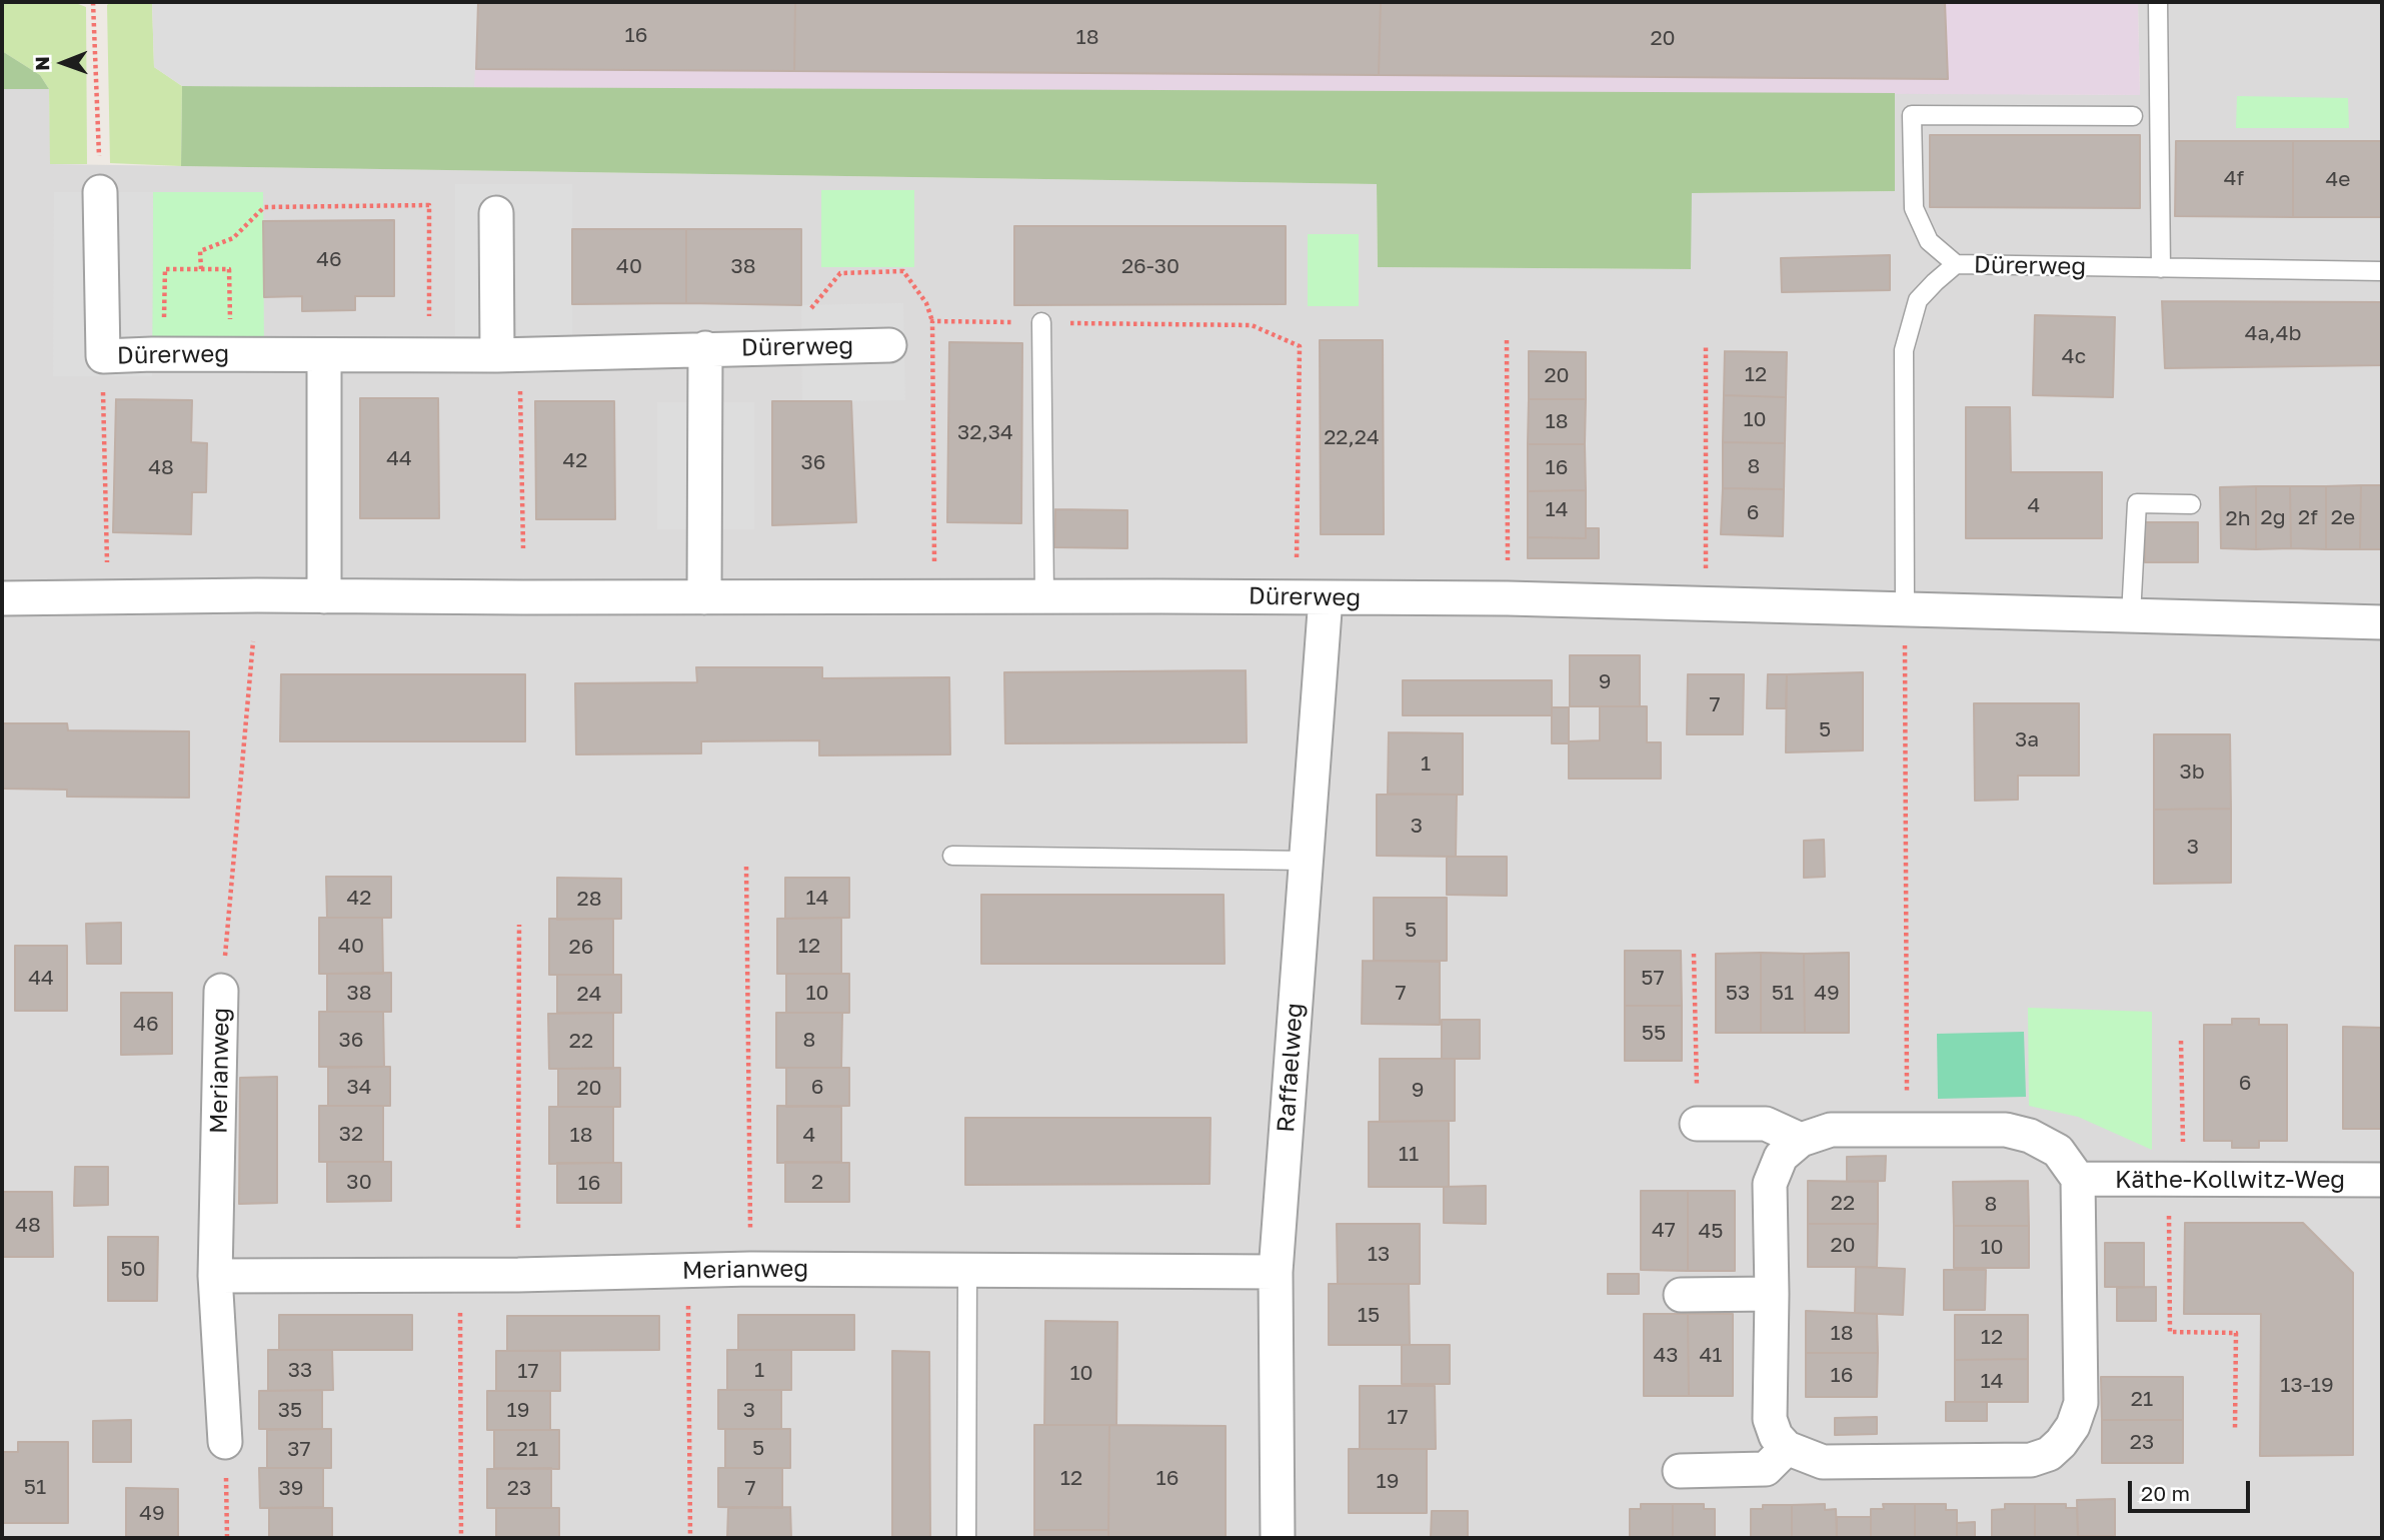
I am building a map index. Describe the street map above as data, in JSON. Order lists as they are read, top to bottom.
{
  "streets": {
    "street": [
      "Dürerweg",
      "Raffaelweg",
      "Merianweg",
      "Käthe-Kollwitz-Weg"
    ]
  },
  "crossings": [
    ["Dürerweg", "Raffaelweg"],
    ["Raffaelweg", "Merianweg"]
  ],
  "house_numbers": [
    "16",
    "18",
    "20",
    "4f",
    "4e",
    "46",
    "40",
    "38",
    "26-30",
    "4a,4b",
    "4c",
    "12",
    "20",
    "10",
    "18",
    "32,34",
    "22,24",
    "44",
    "42",
    "36",
    "8",
    "48",
    "16",
    "4",
    "14",
    "6",
    "2g",
    "2f",
    "2e",
    "2h",
    "9",
    "7",
    "5",
    "3a",
    "1",
    "3b",
    "3",
    "3",
    "42",
    "14",
    "28",
    "5",
    "40",
    "12",
    "26",
    "44",
    "57",
    "38",
    "10",
    "7",
    "53",
    "51",
    "49",
    "24",
    "46",
    "55",
    "36",
    "8",
    "22",
    "6",
    "34",
    "6",
    "20",
    "9",
    "32",
    "18",
    "4",
    "11",
    "30",
    "2",
    "16",
    "22",
    "8",
    "48",
    "47",
    "45",
    "20",
    "10",
    "13",
    "50",
    "15",
    "18",
    "12",
    "43",
    "41",
    "33",
    "1",
    "17",
    "10",
    "16",
    "14",
    "13-19",
    "21",
    "35",
    "19",
    "3",
    "17",
    "23",
    "5",
    "37",
    "21",
    "12",
    "16",
    "19",
    "51",
    "39",
    "23",
    "7",
    "49"
  ],
  "scale_bar": "20 m",
  "north": "left"
}
